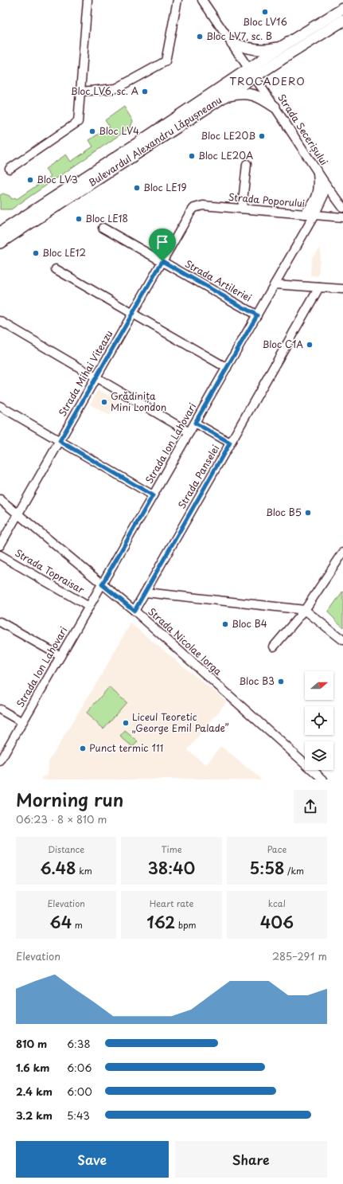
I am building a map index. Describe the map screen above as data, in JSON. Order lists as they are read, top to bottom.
{
  "streets": {
    "main road": ["Bulevardul Alexandru Lăpușneanu"],
    "street": [
      "Strada Secerișului",
      "Strada Poporului",
      "Strada Artileriei",
      "Strada Mihai Viteazu",
      "Strada Ion Lahovari",
      "Strada Panselei",
      "Strada Topraisar",
      "Strada Nicolae Iorga"
    ]
  },
  "crossings": [
    ["Strada Secerișului", "Bulevardul Alexandru Lăpușneanu"],
    ["Strada Secerișului", "Strada Ion Lahovari"],
    ["Strada Poporului", "Strada Mihai Viteazu"],
    ["Strada Poporului", "Strada Ion Lahovari"],
    ["Strada Artileriei", "Strada Mihai Viteazu"],
    ["Strada Artileriei", "Strada Ion Lahovari"],
    ["Strada Mihai Viteazu", "Strada Nicolae Iorga"],
    ["Strada Ion Lahovari", "Strada Topraisar"],
    ["Strada Ion Lahovari", "Strada Nicolae Iorga"],
    ["Strada Panselei", "Strada Nicolae Iorga"]
  ],
  "districts": ["TROCADERO"],
  "places": [
    "Bloc LV16",
    "Bloc LV7, sc. B",
    "Bloc LV6, sc. A",
    "Bloc LV4",
    "Bloc LE20B",
    "Bloc LE20A",
    "Bloc LV3",
    "Bloc LE19",
    "Bloc LE18",
    "Bloc LE12",
    "Bloc C1A",
    "Grădinița Mini London",
    "Bloc B5",
    "Bloc B4",
    "Bloc B3",
    "Liceul Teoretic „George Emil Palade”",
    "Punct termic 111"
  ],
  "north": "right",
  "page": {
    "heading": ["Morning run", "06:23 · 8 × 810 m"],
    "stats": [
      ["Distance", "6.48 km"],
      ["Time", "38:40"],
      ["Pace", "5:58 /km"],
      ["Elevation", "64 m"],
      ["Heart rate", "162 bpm"],
      ["kcal", "406"]
    ],
    "chart": ["Elevation", "285–291 m"],
    "list": [
      {
        "name": "810 m",
        "note": "6:38"
      },
      {
        "name": "1.6 km",
        "note": "6:06"
      },
      {
        "name": "2.4 km",
        "note": "6:00"
      },
      {
        "name": "3.2 km",
        "note": "5:43"
      }
    ],
    "buttons": ["Save", "Share"]
  }
}
